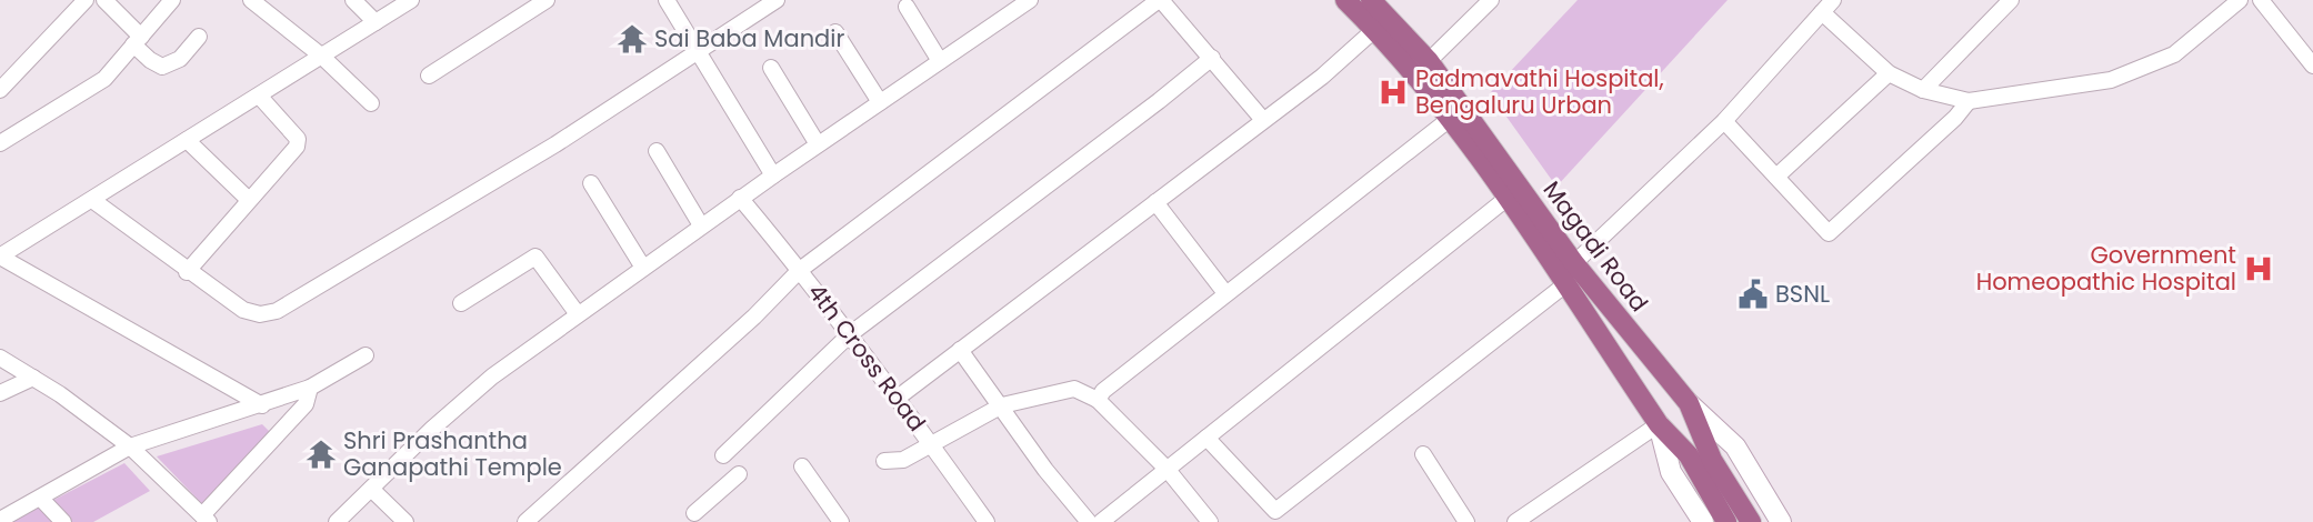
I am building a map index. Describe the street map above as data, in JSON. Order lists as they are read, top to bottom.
{
  "streets": {
    "main road": ["Magadi Road"],
    "street": ["4th Cross Road"]
  },
  "places": {
    "temple": ["Sai Baba Mandir", "Shri Prashantha Ganapathi Temple"],
    "hospital": ["Padmavathi Hospital, Bengaluru Urban", "Government Homeopathic Hospital"],
    "public building": ["BSNL"]
  }
}
